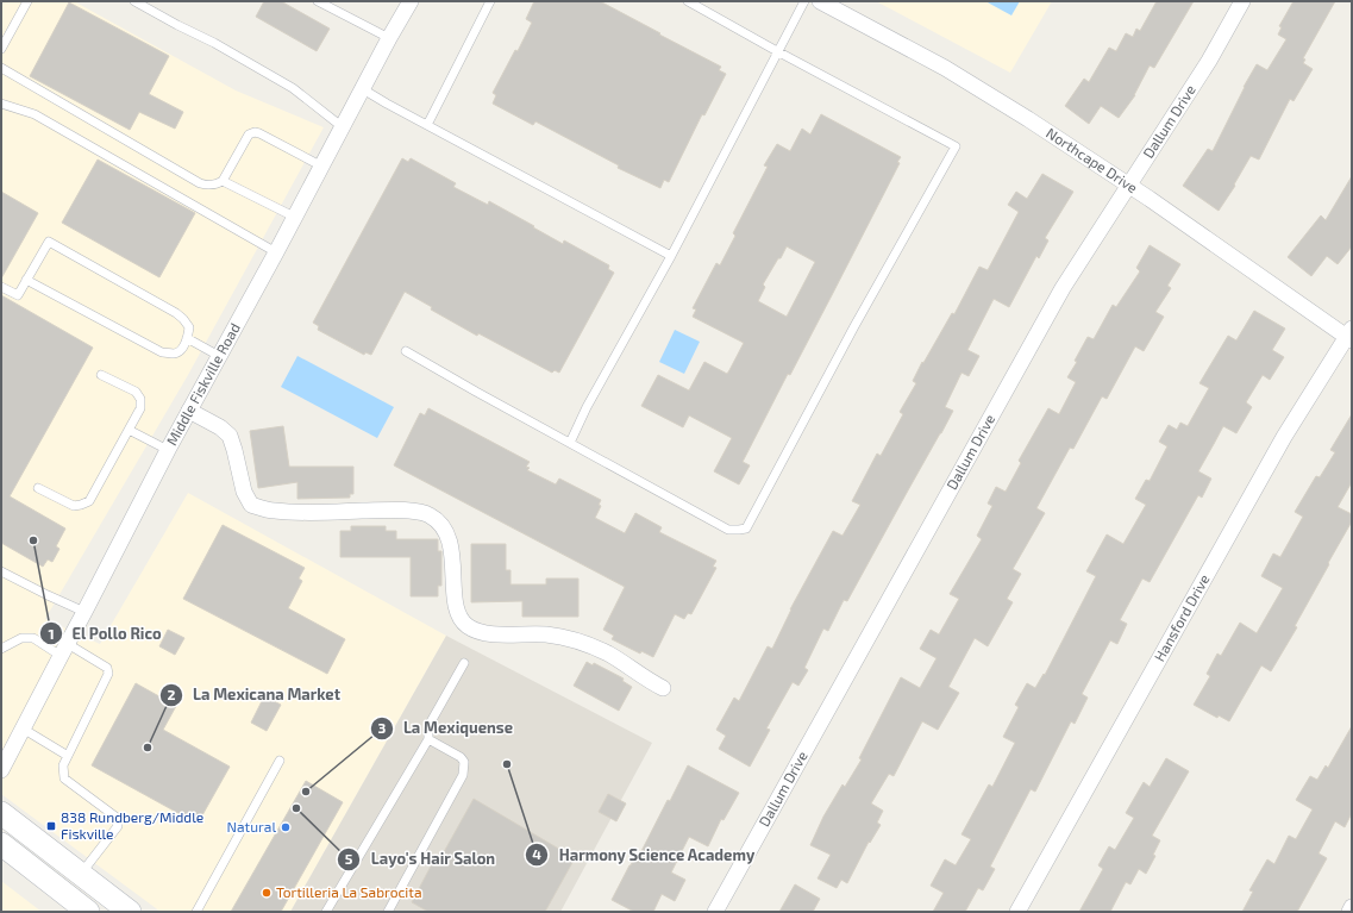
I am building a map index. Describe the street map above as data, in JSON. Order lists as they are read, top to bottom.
{
  "streets": {
    "street": [
      "Dallum Drive",
      "Northcape Drive",
      "Middle Fiskville Road",
      "Hansford Drive"
    ]
  },
  "crossings": [
    ["Dallum Drive", "Northcape Drive"],
    ["Northcape Drive", "Hansford Drive"]
  ],
  "places": {
    "other": [
      "El Pollo Rico",
      "La Mexicana Market",
      "Harmony Science Academy",
      "La Mexiquense",
      "Layo's Hair Salon",
      "Natural",
      "Tortilleria La Sabrocita"
    ],
    "transit": ["838 Rundberg/Middle Fiskville"]
  }
}
